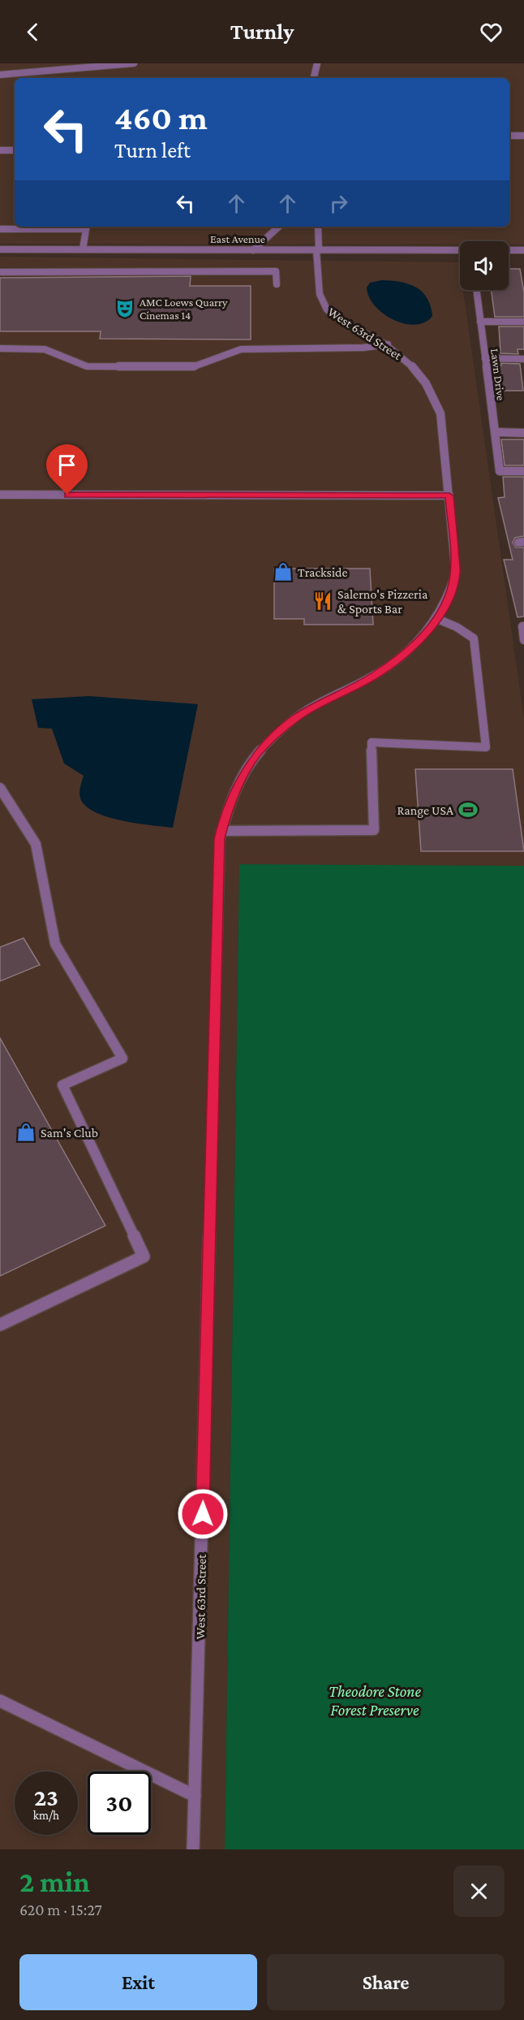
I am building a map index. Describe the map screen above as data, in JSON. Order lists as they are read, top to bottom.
{
  "streets": {
    "street": ["East Avenue", "West 63rd Street", "Lawn Drive"]
  },
  "crossings": [
    ["East Avenue", "West 63rd Street"]
  ],
  "parks": ["Theodore Stone Forest Preserve"],
  "places": {
    "theatre": ["AMC Loews Quarry Cinemas 14"],
    "shop": ["Trackside", "Sam's Club"],
    "restaurant": ["Salerno's Pizzeria & Sports Bar"],
    "sports": ["Range USA"]
  },
  "page": {
    "header": "Turnly",
    "turn": ["460 m", "Turn left"],
    "speed": "23 km/h",
    "limit": "30",
    "heading": ["2 min", "620 m · 15:27"],
    "buttons": ["Exit", "Share"]
  }
}
